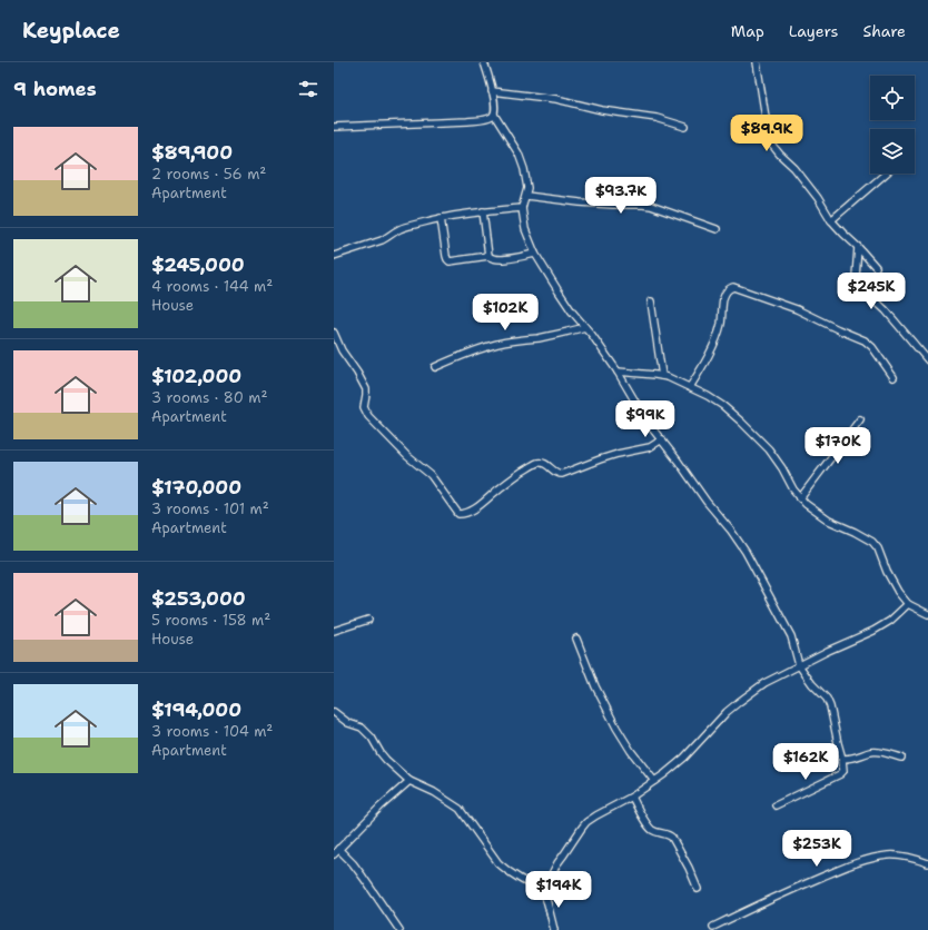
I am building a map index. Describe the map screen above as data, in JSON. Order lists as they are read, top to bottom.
{
  "page": {
    "header": "Keyplace",
    "nav": ["Map", "Layers", "Share"],
    "heading": "9 homes",
    "price": [
      "$89.9K",
      "$93.7K",
      "$245K",
      "$102K",
      "$99K",
      "$170K",
      "$162K",
      "$253K",
      "$194K"
    ],
    "list": [
      {
        "name": "$89,900",
        "note": "2 rooms · 56 m² · Apartment"
      },
      {
        "name": "$245,000",
        "note": "4 rooms · 144 m² · House"
      },
      {
        "name": "$102,000",
        "note": "3 rooms · 80 m² · Apartment"
      },
      {
        "name": "$170,000",
        "note": "3 rooms · 101 m² · Apartment"
      },
      {
        "name": "$253,000",
        "note": "5 rooms · 158 m² · House"
      },
      {
        "name": "$194,000",
        "note": "3 rooms · 104 m² · Apartment"
      }
    ]
  }
}
